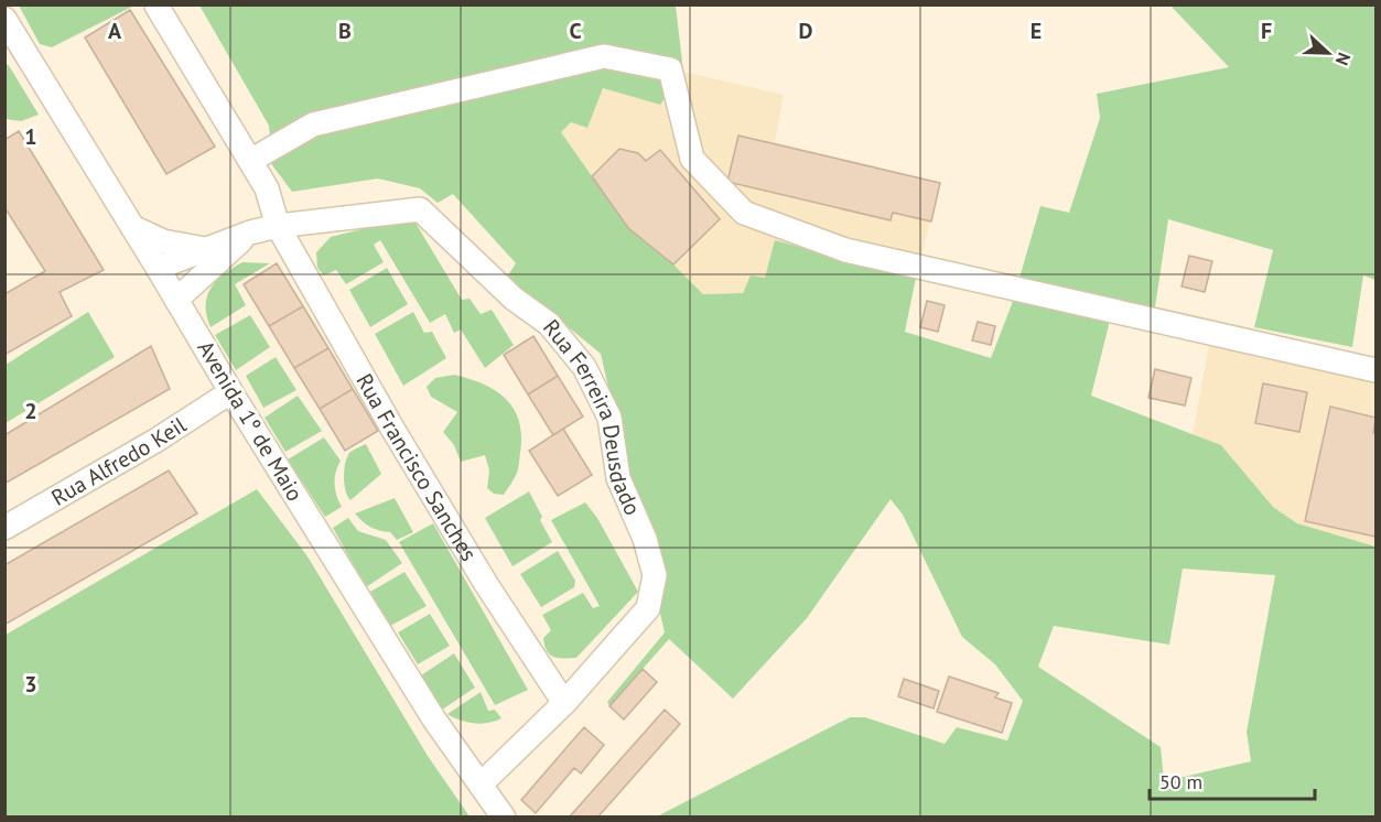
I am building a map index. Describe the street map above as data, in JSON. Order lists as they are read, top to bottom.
{
  "streets": {
    "street": [
      "Rua Ferreira Deusdado",
      "Avenida 1º de Maio",
      "Rua Alfredo Keil",
      "Rua Francisco Sanches"
    ]
  },
  "crossings": [
    ["Rua Ferreira Deusdado", "Avenida 1º de Maio"],
    ["Rua Ferreira Deusdado", "Rua Francisco Sanches"],
    ["Avenida 1º de Maio", "Rua Alfredo Keil"]
  ],
  "scale_bar": "50 m",
  "north": "right",
  "grid": {
    "columns": [
      "A",
      "B",
      "C",
      "D",
      "E",
      "F"
    ],
    "rows": ["1", "2", "3"]
  }
}
